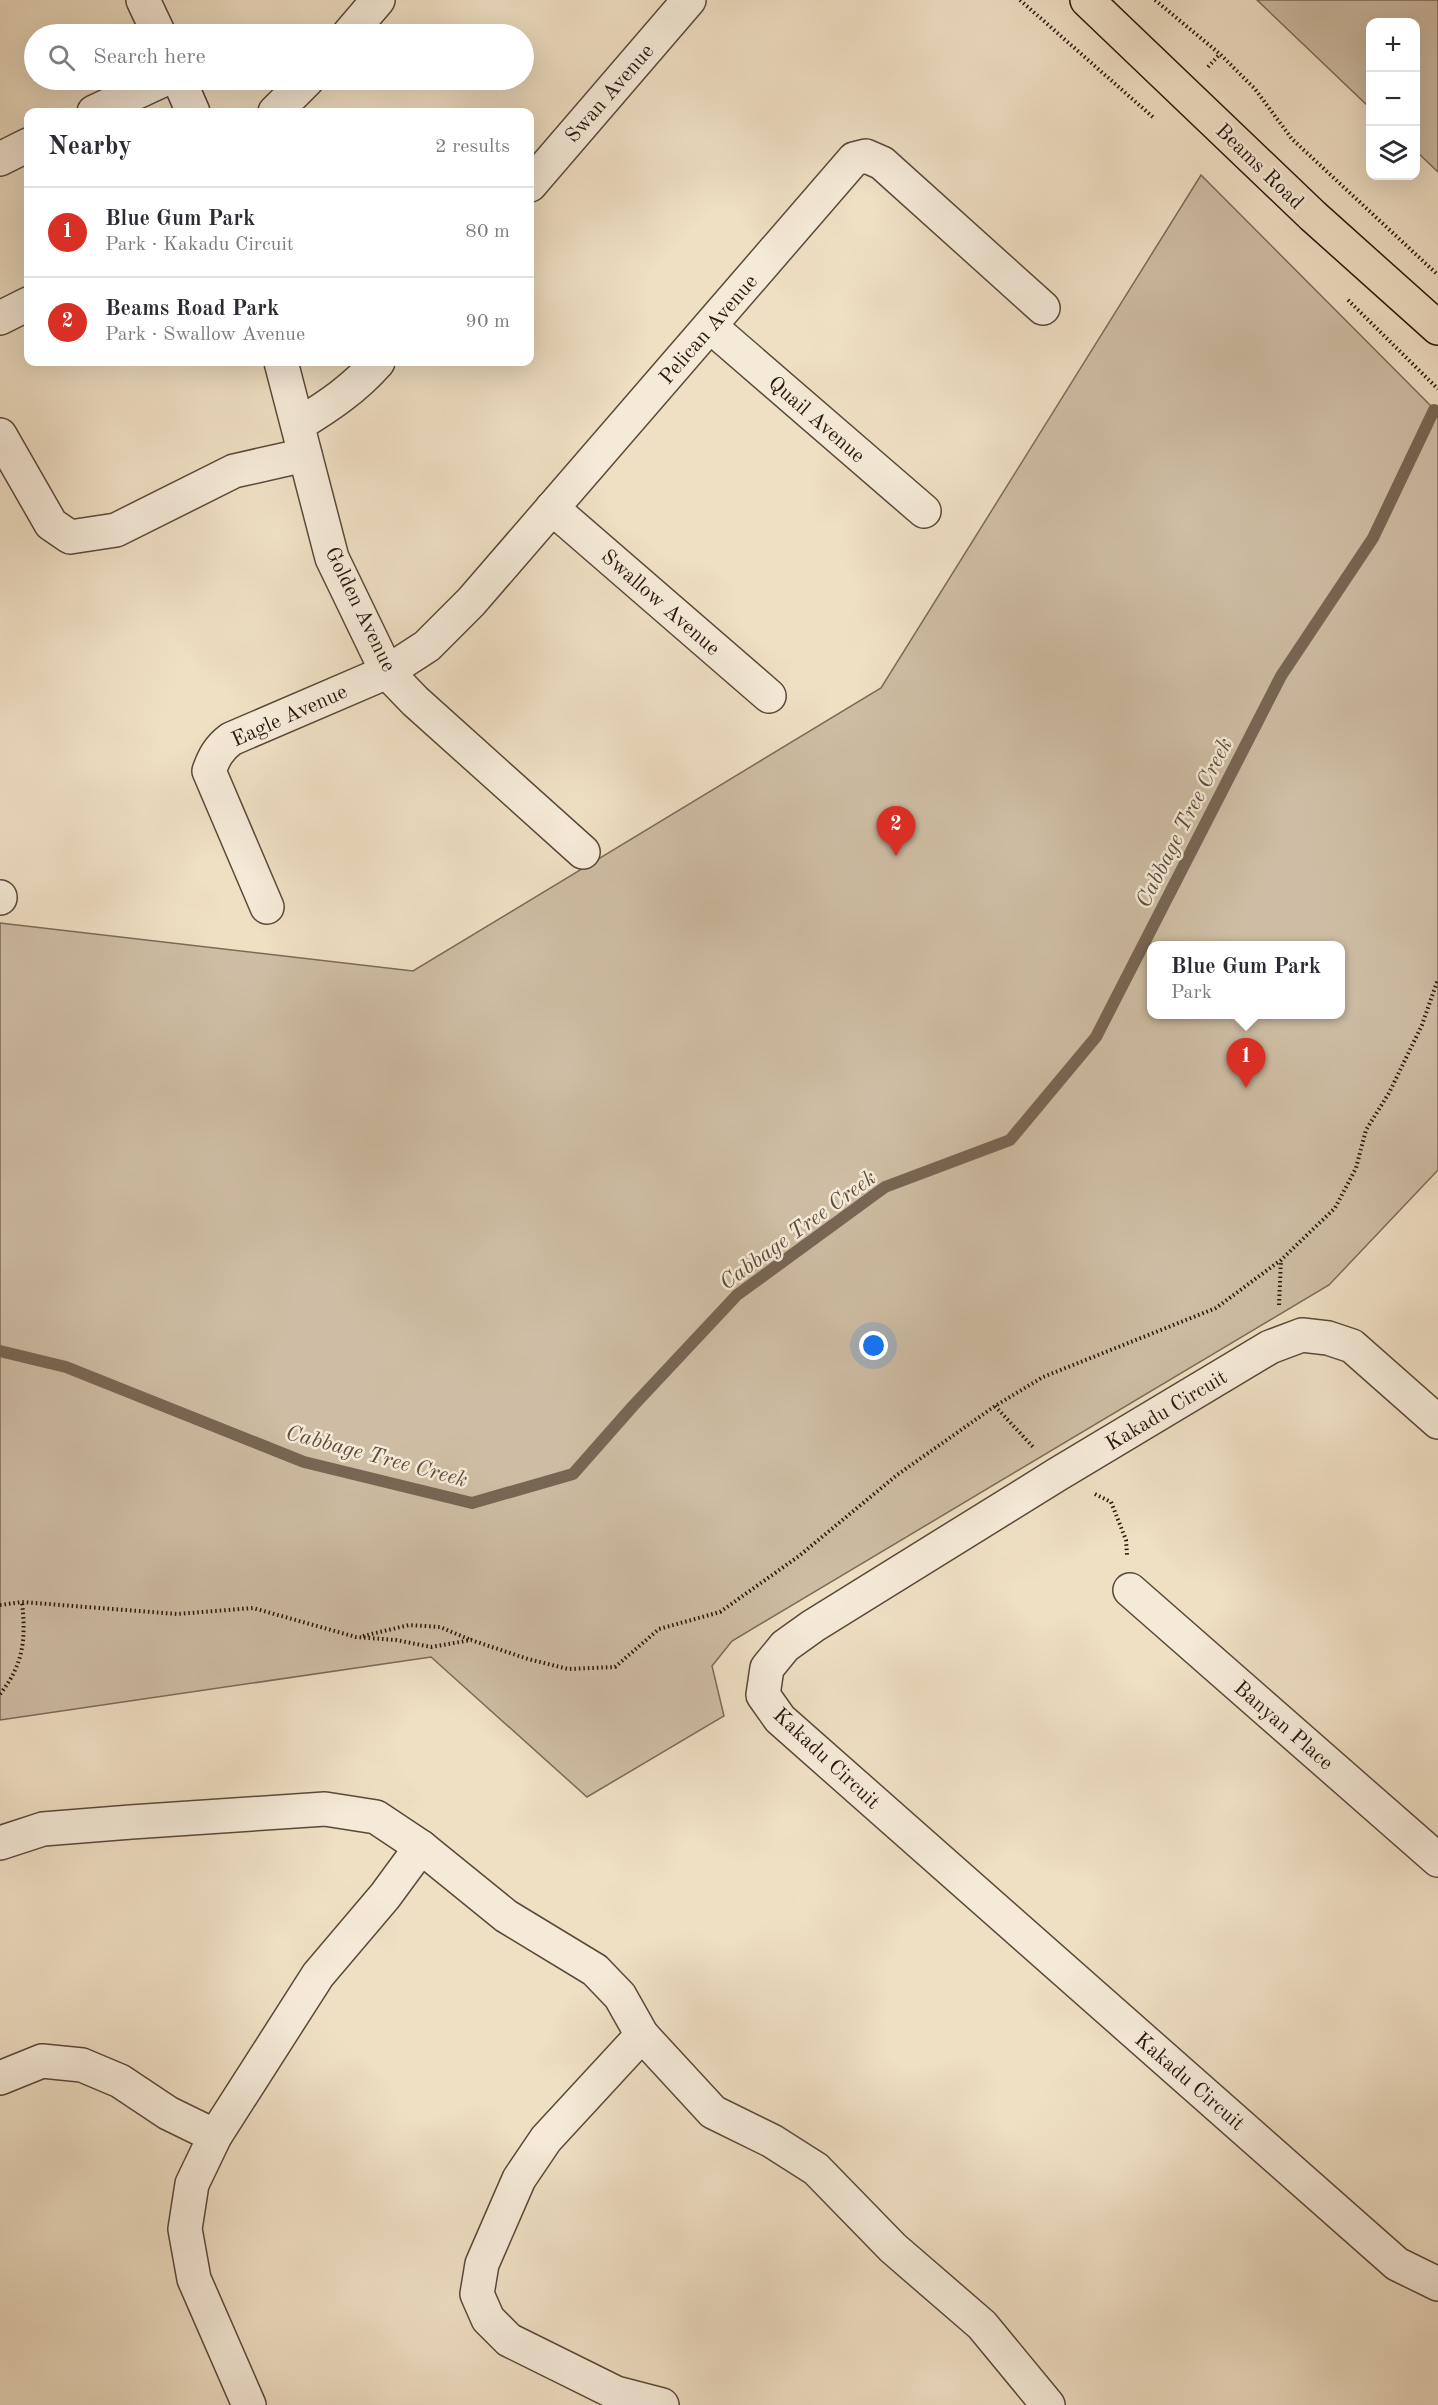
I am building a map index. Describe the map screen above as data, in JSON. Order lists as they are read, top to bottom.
{
  "streets": {
    "main road": ["Beams Road"],
    "street": [
      "Swan Avenue",
      "Pelican Avenue",
      "Quail Avenue",
      "Swallow Avenue",
      "Golden Avenue",
      "Eagle Avenue",
      "Kakadu Circuit",
      "Banyan Place"
    ]
  },
  "crossings": [
    ["Pelican Avenue", "Quail Avenue"],
    ["Pelican Avenue", "Swallow Avenue"],
    ["Pelican Avenue", "Golden Avenue"],
    ["Pelican Avenue", "Eagle Avenue"],
    ["Golden Avenue", "Eagle Avenue"]
  ],
  "water": ["Cabbage Tree Creek"],
  "page": {
    "map_buttons": ["+", "−"],
    "search": "Search here",
    "heading": ["Nearby", "2 results"],
    "list": [
      {
        "mark": "1",
        "name": "Blue Gum Park",
        "note": "Park · Kakadu Circuit",
        "value": "80 m"
      },
      {
        "mark": "2",
        "name": "Beams Road Park",
        "note": "Park · Swallow Avenue",
        "value": "90 m"
      }
    ],
    "pins": ["2", "1"],
    "popup": ["Blue Gum Park", "Park"]
  }
}
